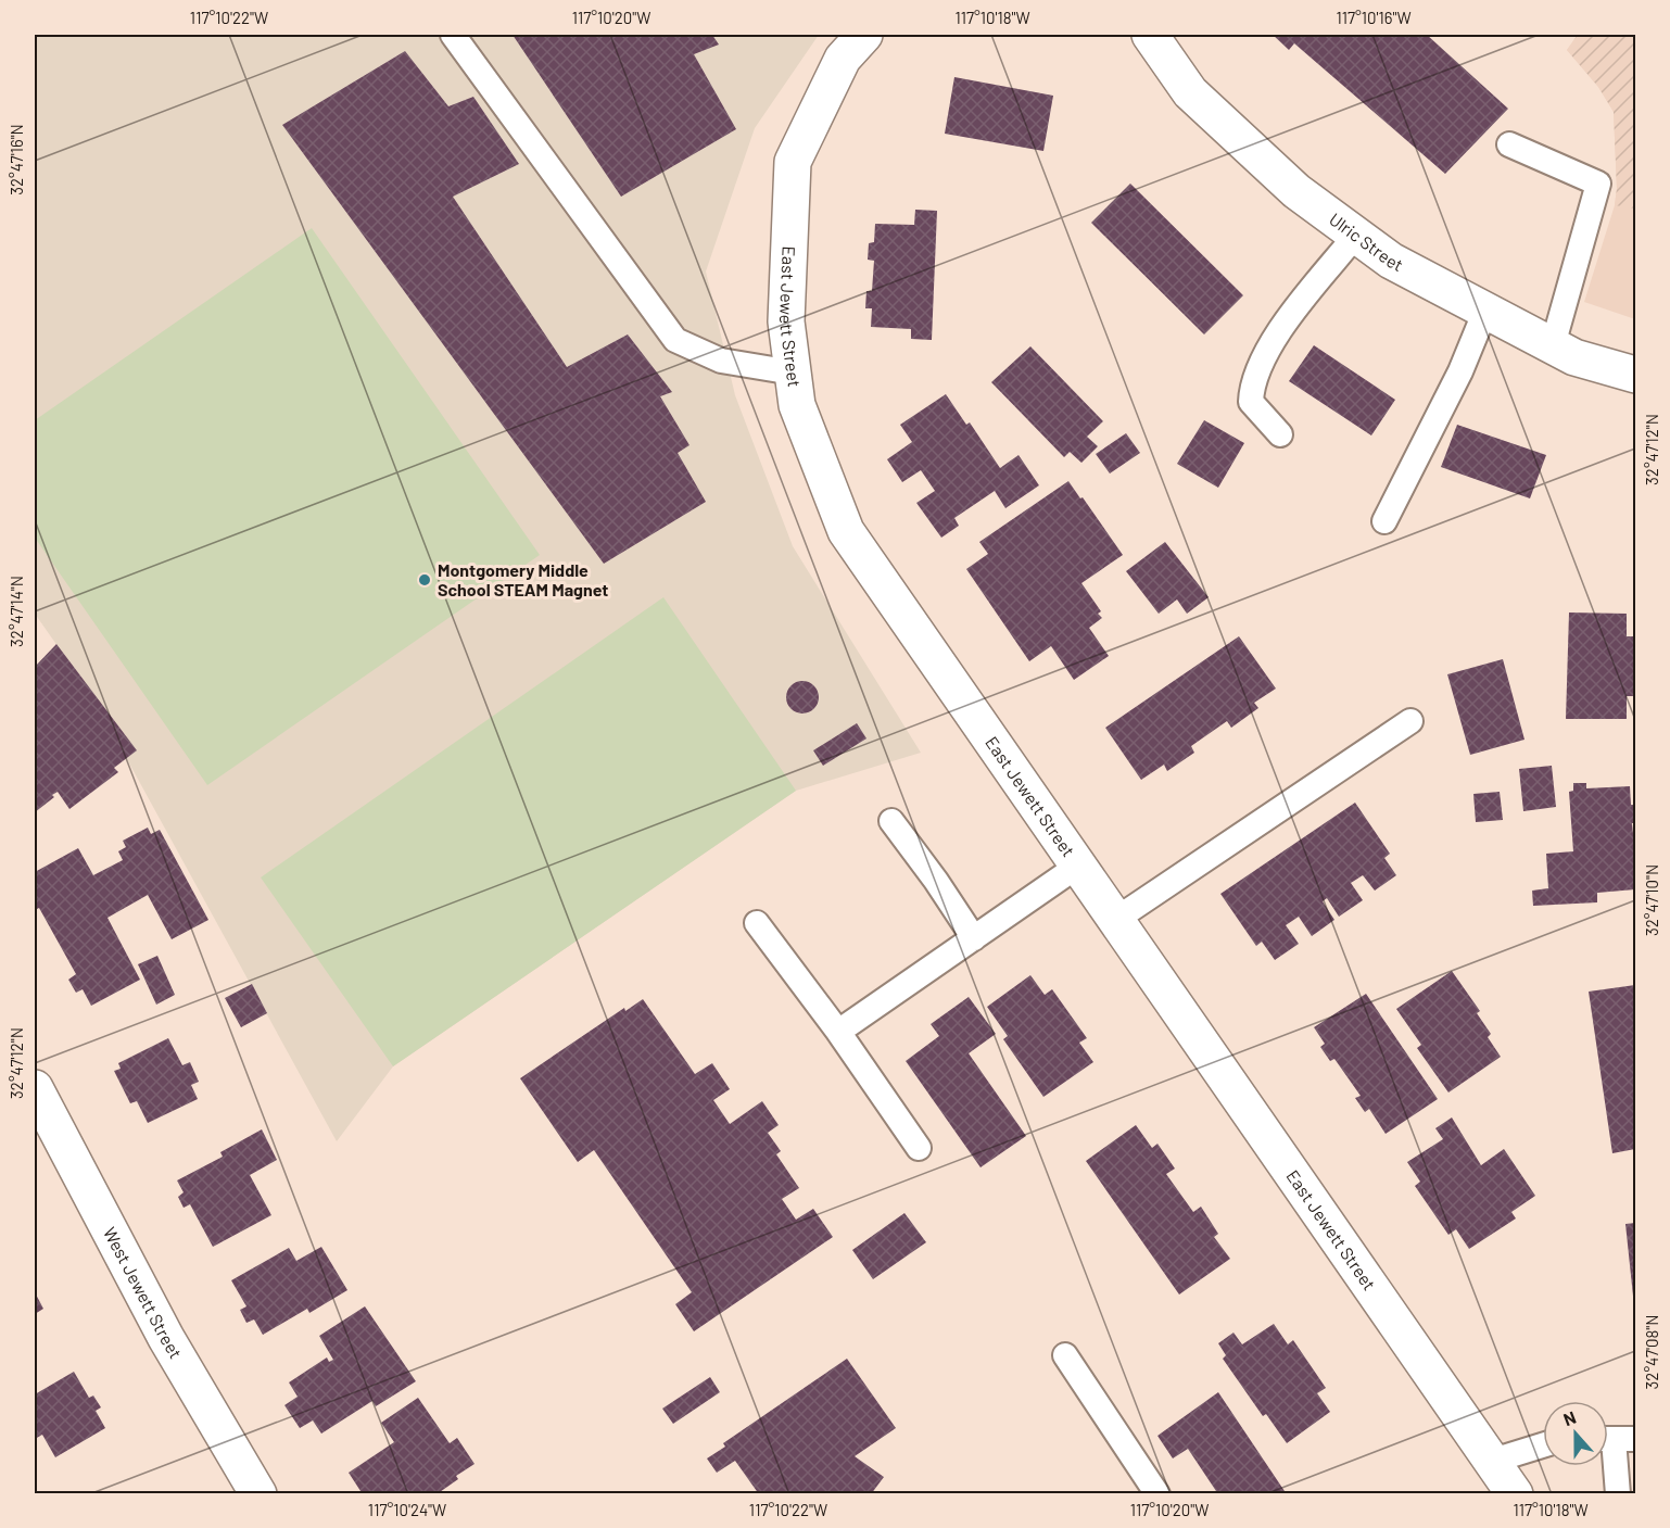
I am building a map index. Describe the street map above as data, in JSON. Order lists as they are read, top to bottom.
{
  "streets": {
    "street": ["Ulric Street", "East Jewett Street", "West Jewett Street"]
  },
  "places": ["Montgomery Middle School STEAM Magnet"],
  "north": "top",
  "coordinates": [
    "117°10'22\"W",
    "117°10'20\"W",
    "117°10'18\"W",
    "117°10'16\"W",
    "32°47'16\"N",
    "32°47'12\"N",
    "32°47'14\"N",
    "32°47'10\"N",
    "32°47'08\"N",
    "117°10'24\"W"
  ]
}
